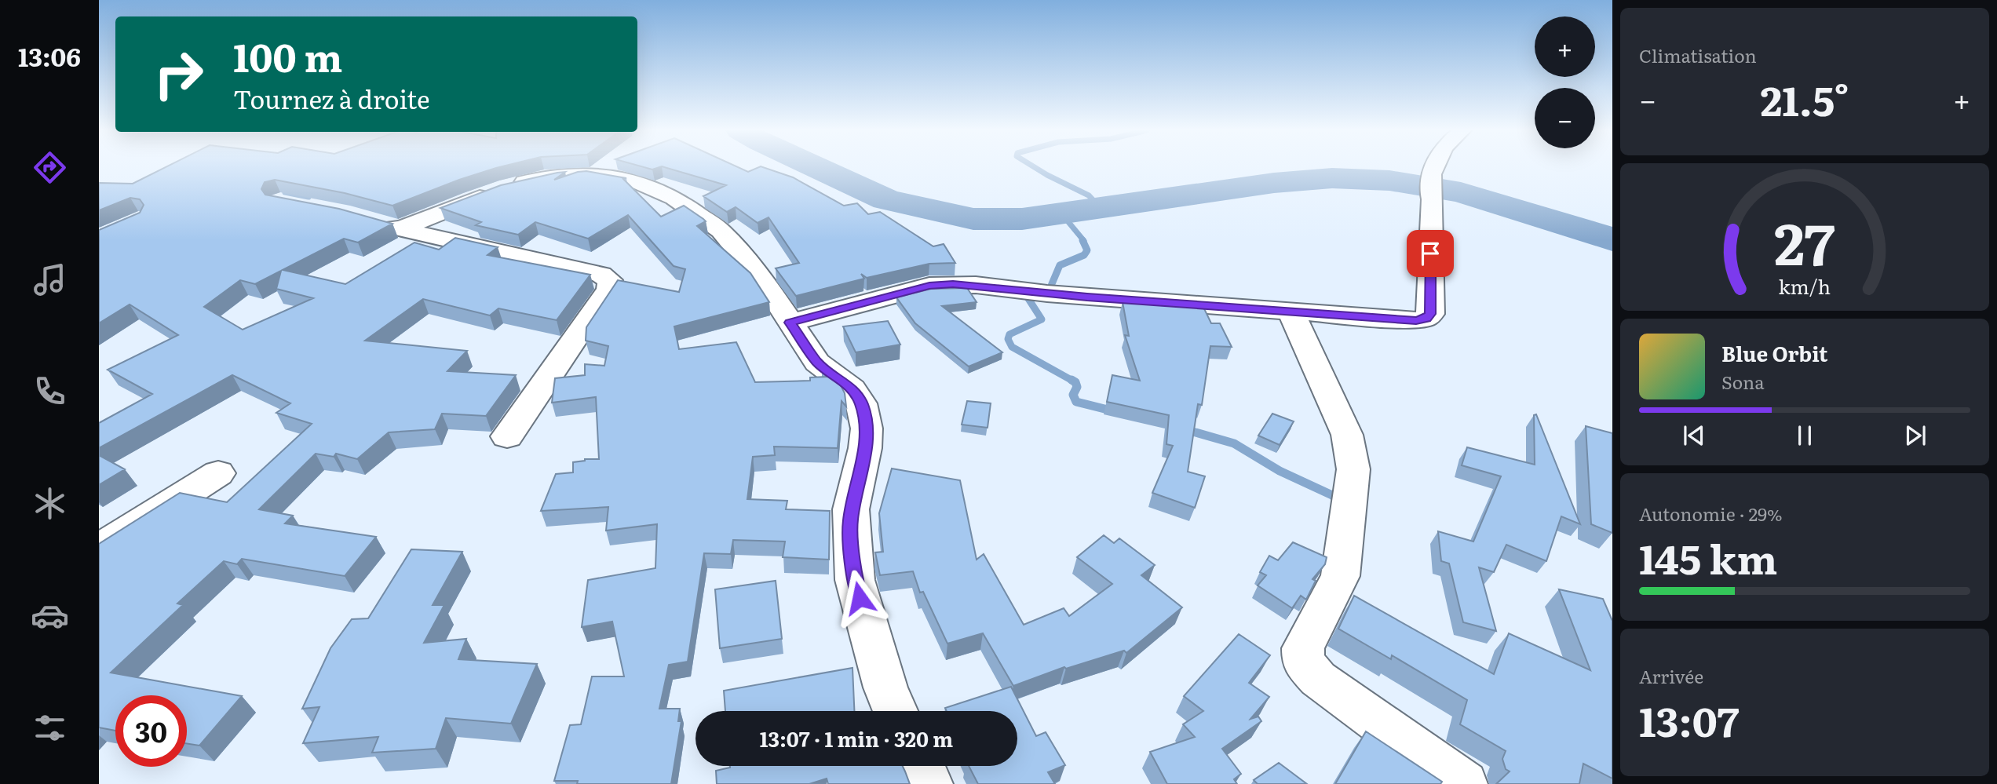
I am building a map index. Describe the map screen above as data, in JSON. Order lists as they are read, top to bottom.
{
  "page": {
    "tabs": "13:06",
    "tile": [
      "Climatisation",
      ["Autonomie · 29%", "145 km"],
      ["Arrivée", "13:07"]
    ],
    "map_buttons": ["+", "−"],
    "turn": ["100 m", "Tournez à droite"],
    "heat": ["−", "21.5°", "+"],
    "song": ["Blue Orbit", "Sona"],
    "limit": "30",
    "trip": "13:07 · 1 min · 320 m",
    "gauge": ["27", "km/h"]
  }
}
